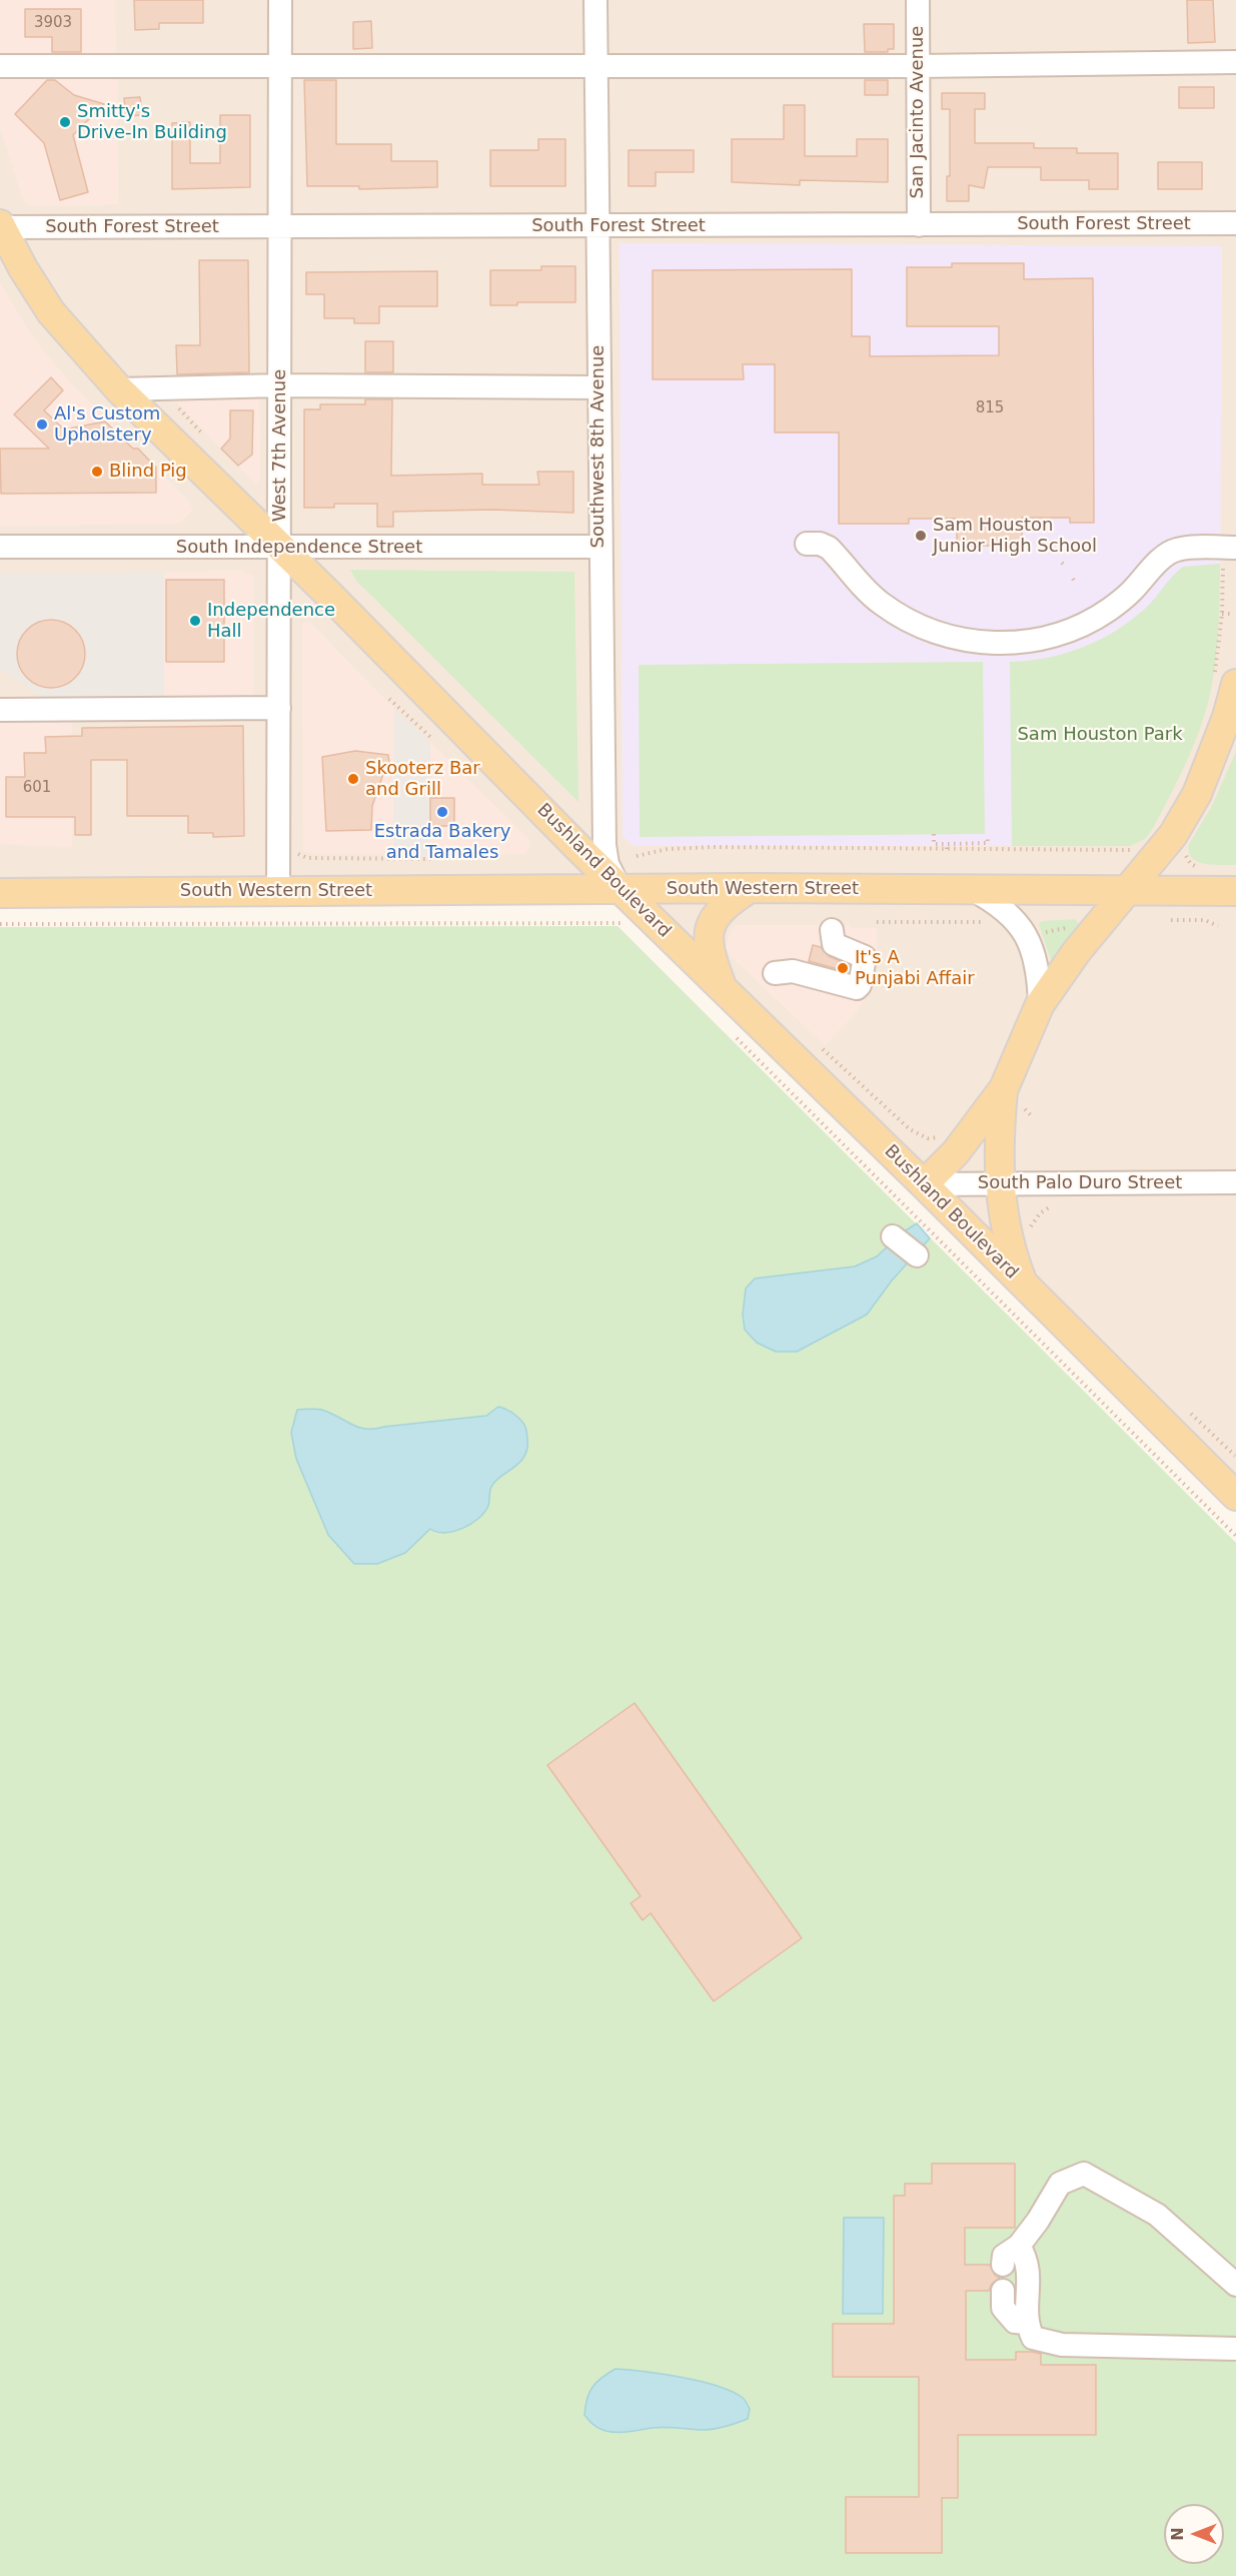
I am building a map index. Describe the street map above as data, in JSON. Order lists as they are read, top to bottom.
{
  "streets": {
    "main road": ["Bushland Boulevard", "South Western Street"],
    "street": [
      "San Jacinto Avenue",
      "South Forest Street",
      "West 7th Avenue",
      "Southwest 8th Avenue",
      "South Independence Street",
      "South Palo Duro Street"
    ]
  },
  "crossings": [
    ["San Jacinto Avenue", "South Forest Street"],
    ["South Forest Street", "West 7th Avenue"],
    ["South Forest Street", "Southwest 8th Avenue"],
    ["South Forest Street", "Bushland Boulevard"],
    ["West 7th Avenue", "South Independence Street"],
    ["West 7th Avenue", "Bushland Boulevard"],
    ["West 7th Avenue", "South Western Street"],
    ["Southwest 8th Avenue", "South Independence Street"],
    ["Southwest 8th Avenue", "Bushland Boulevard"],
    ["Southwest 8th Avenue", "South Western Street"],
    ["South Independence Street", "Bushland Boulevard"],
    ["Bushland Boulevard", "South Western Street"],
    ["Bushland Boulevard", "South Palo Duro Street"]
  ],
  "parks": ["Sam Houston Park"],
  "places": [
    "Smitty's Drive-In Building",
    "Al's Custom Upholstery",
    "Blind Pig",
    "Sam Houston Junior High School",
    "Independence Hall",
    "Skooterz Bar and Grill",
    "Estrada Bakery and Tamales",
    "It's A Punjabi Affair"
  ],
  "house_numbers": ["3903", "815", "601"],
  "north": "left"
}
